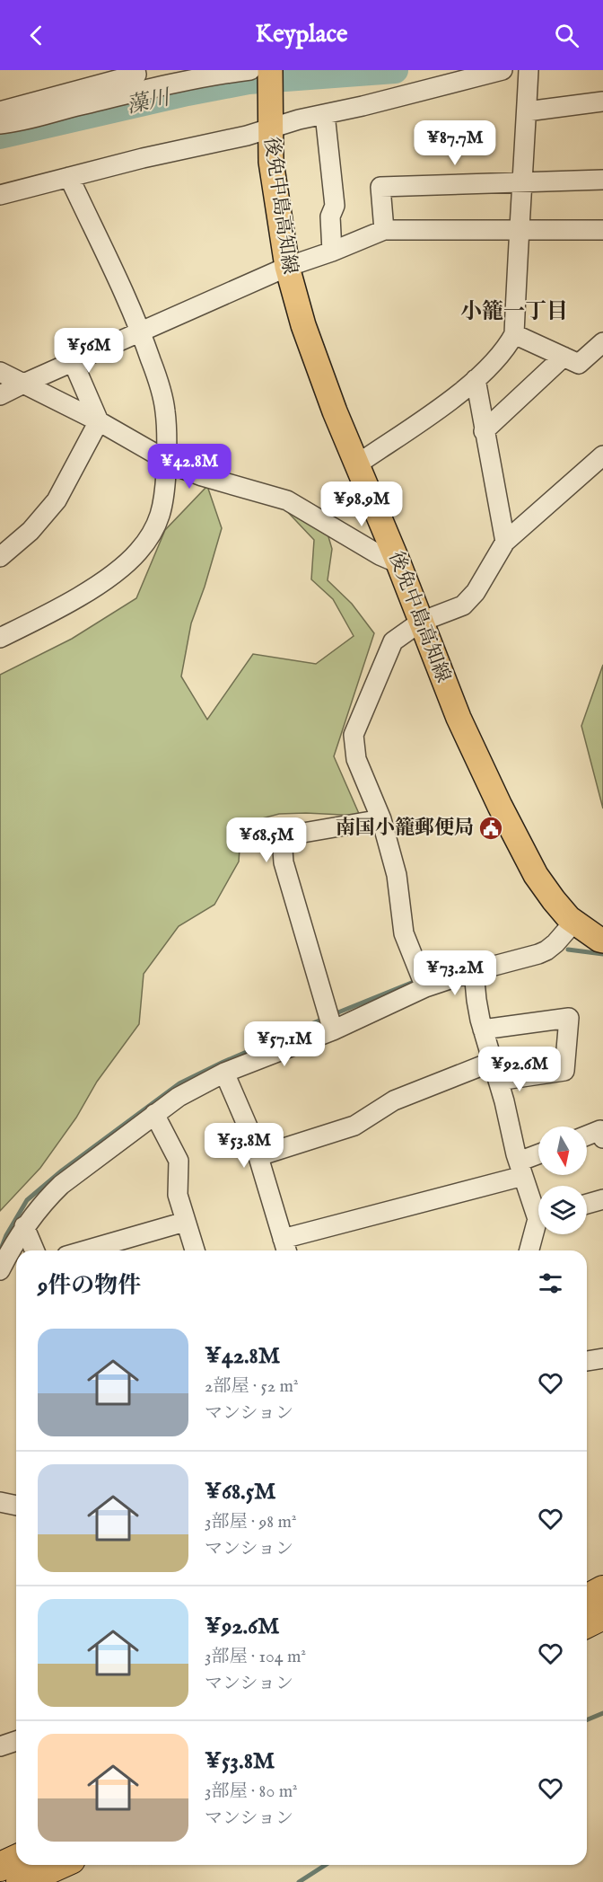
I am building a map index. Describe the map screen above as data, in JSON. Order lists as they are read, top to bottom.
{
  "streets": {
    "main road": ["後免中島高知線"]
  },
  "districts": ["小籠一丁目"],
  "water": ["藻川"],
  "places": {
    "public building": ["南国小籠郵便局"]
  },
  "north": "bottom",
  "page": {
    "header": "Keyplace",
    "price": [
      "¥87.7M",
      "¥56M",
      "¥42.8M",
      "¥98.9M",
      "¥68.5M",
      "¥73.2M",
      "¥57.1M",
      "¥92.6M",
      "¥53.8M"
    ],
    "heading": "9件の物件",
    "list": [
      {
        "name": "¥42.8M",
        "note": "2部屋 · 52 m² · マンション"
      },
      {
        "name": "¥68.5M",
        "note": "3部屋 · 98 m² · マンション"
      },
      {
        "name": "¥92.6M",
        "note": "3部屋 · 104 m² · マンション"
      },
      {
        "name": "¥53.8M",
        "note": "3部屋 · 80 m² · マンション"
      }
    ]
  }
}
